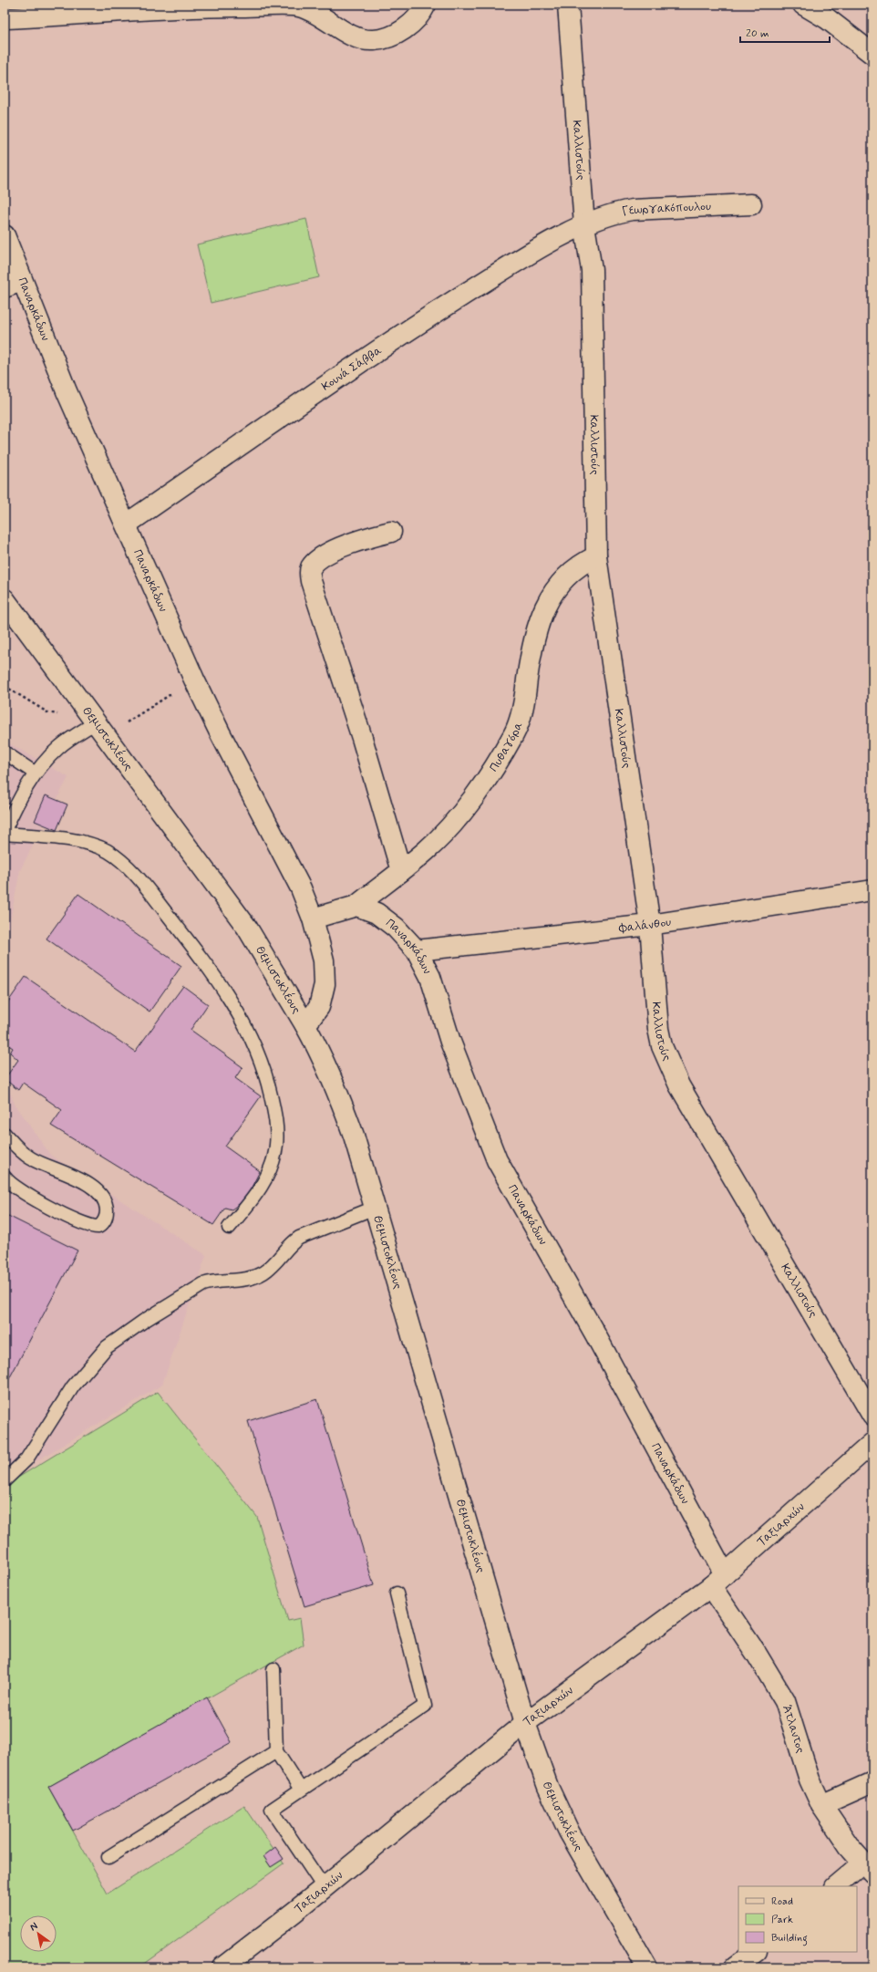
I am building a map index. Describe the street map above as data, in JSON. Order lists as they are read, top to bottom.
{
  "streets": {
    "street": [
      "Καλλιστούς",
      "Γεωργακόπουλου",
      "Παναρκάδων",
      "Κουνά Σάββα",
      "Θεμιστοκλέους",
      "Πυθαγόρα",
      "Φαλάνθου",
      "Ταξιαρχών",
      "Άτλαντος"
    ]
  },
  "crossings": [
    ["Καλλιστούς", "Γεωργακόπουλου"],
    ["Καλλιστούς", "Κουνά Σάββα"],
    ["Καλλιστούς", "Πυθαγόρα"],
    ["Καλλιστούς", "Φαλάνθου"],
    ["Γεωργακόπουλου", "Κουνά Σάββα"],
    ["Παναρκάδων", "Κουνά Σάββα"],
    ["Παναρκάδων", "Θεμιστοκλέους"],
    ["Παναρκάδων", "Πυθαγόρα"],
    ["Παναρκάδων", "Φαλάνθου"],
    ["Παναρκάδων", "Ταξιαρχών"],
    ["Παναρκάδων", "Άτλαντος"],
    ["Θεμιστοκλέους", "Ταξιαρχών"],
    ["Ταξιαρχών", "Άτλαντος"]
  ],
  "legend": ["Road", "Park", "Building"],
  "scale_bar": "20 m",
  "north": "top left"
}
